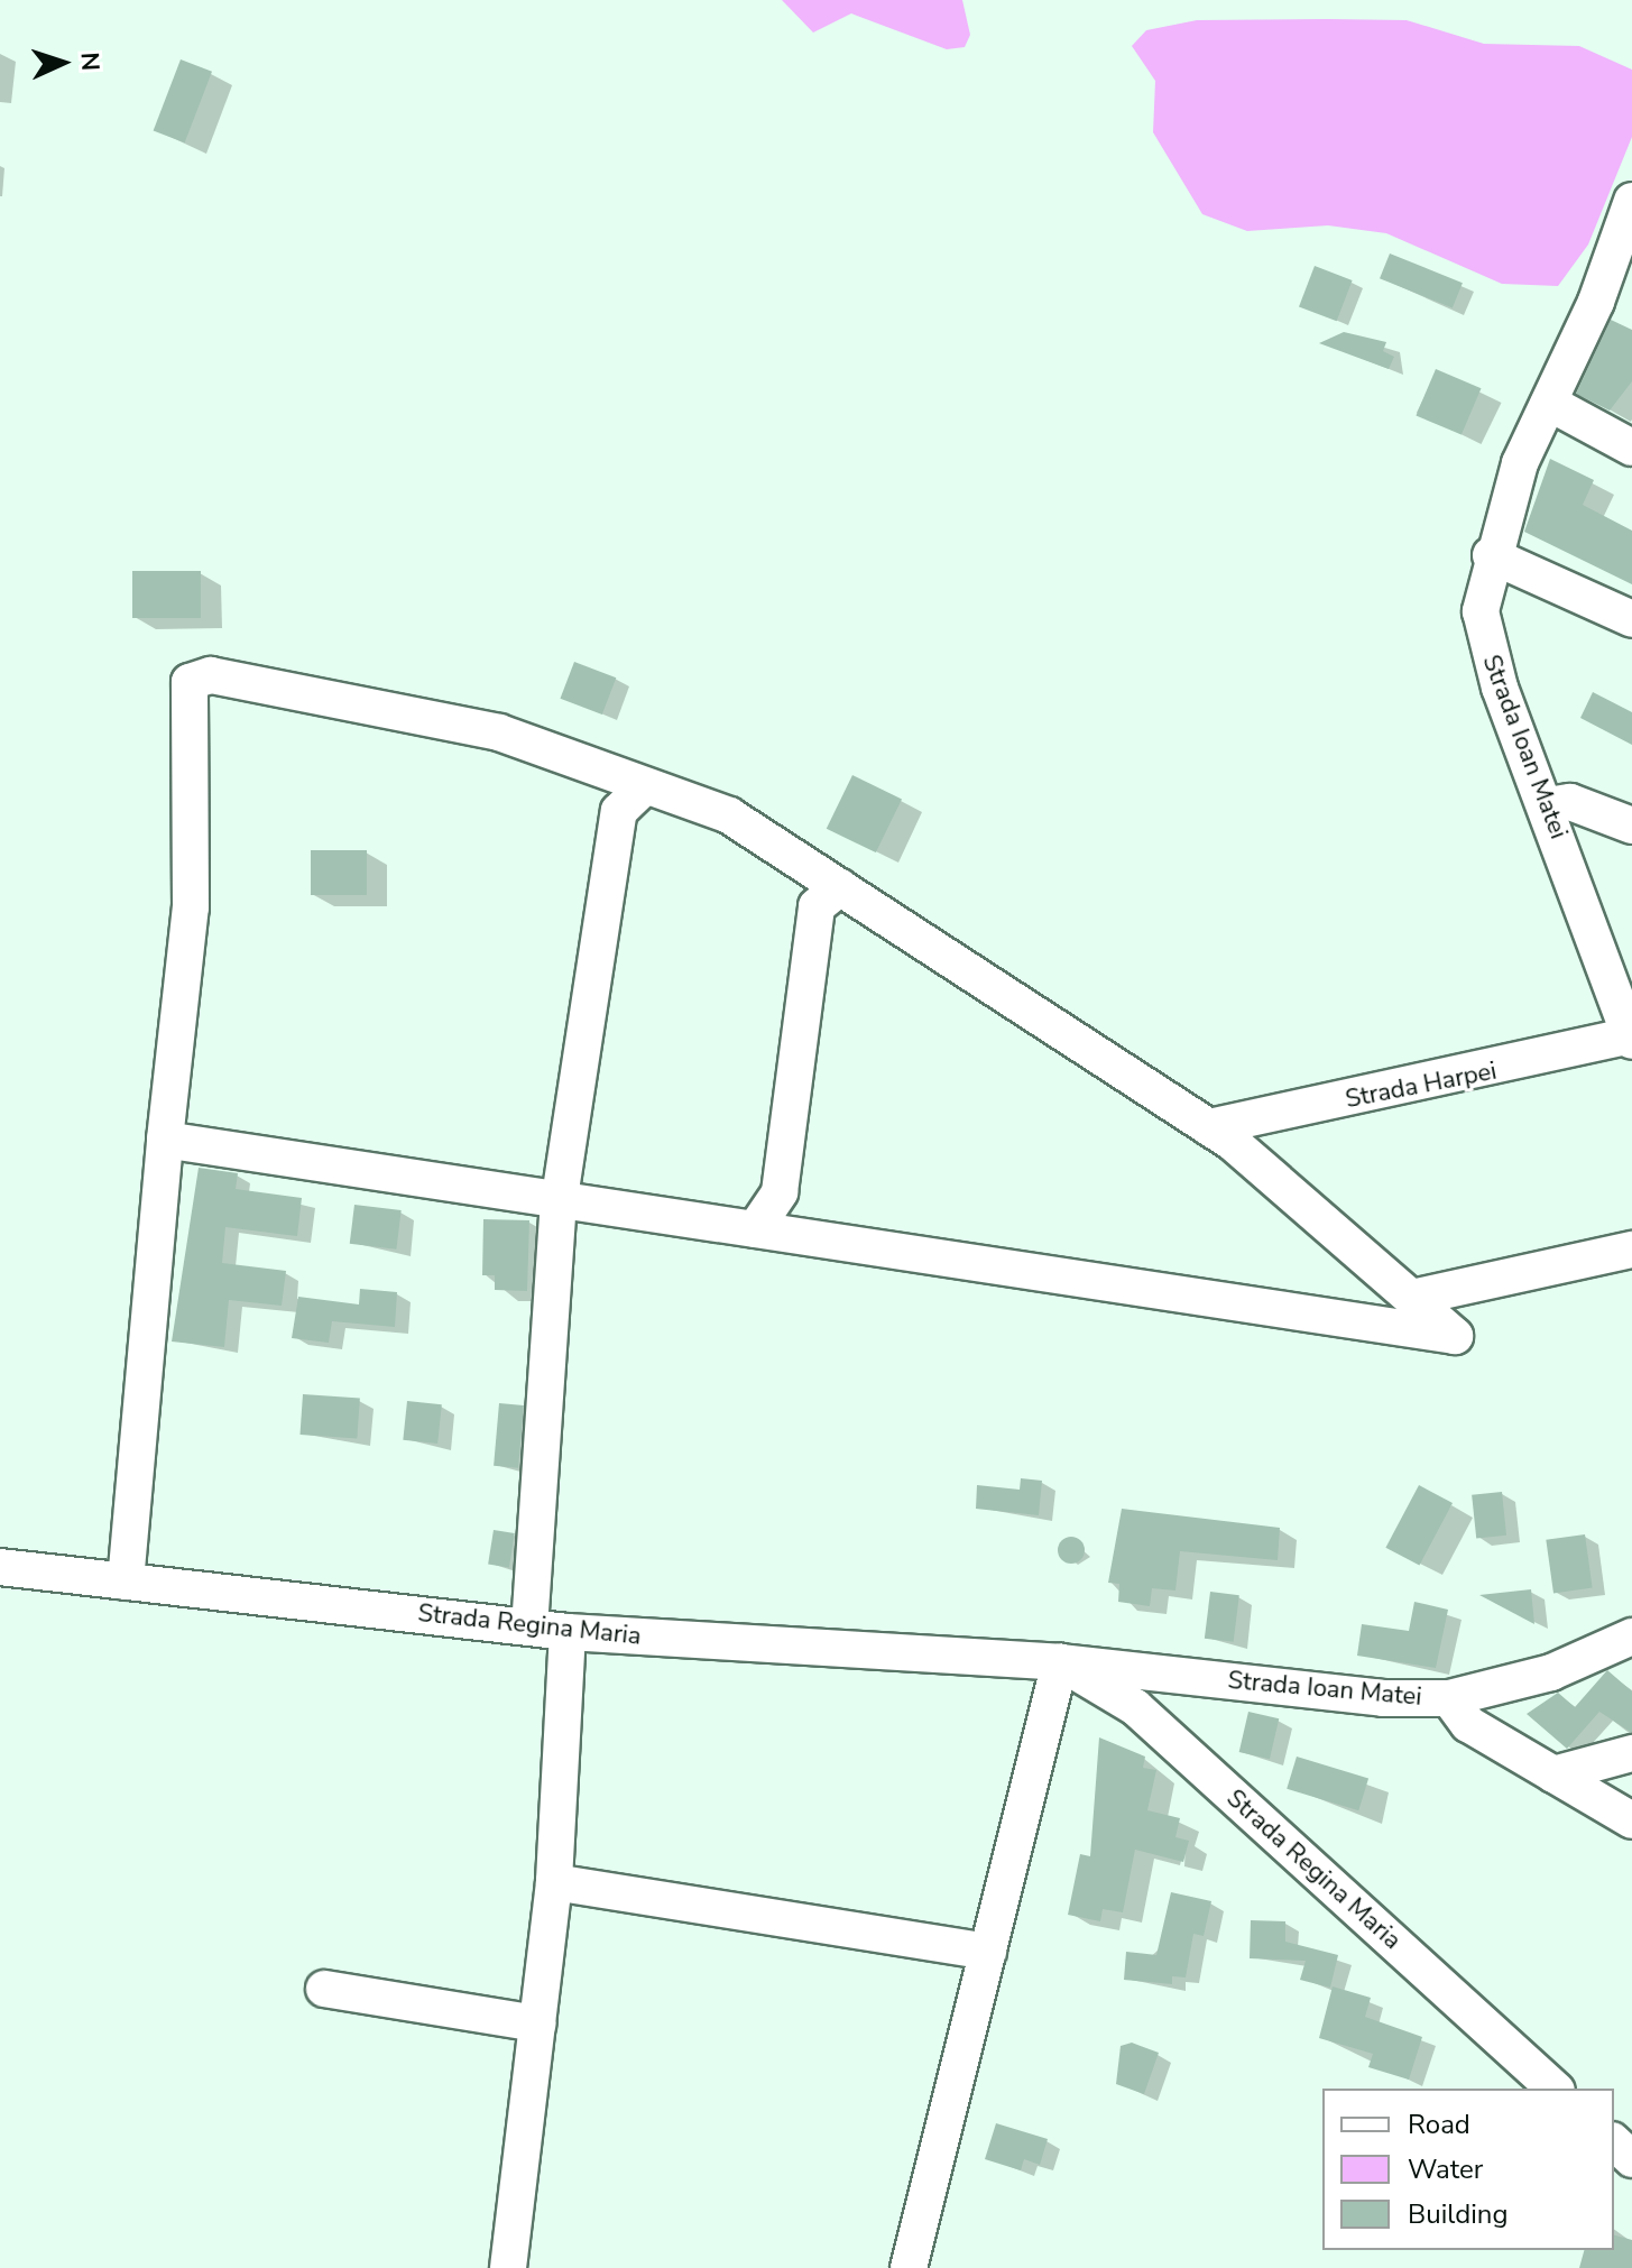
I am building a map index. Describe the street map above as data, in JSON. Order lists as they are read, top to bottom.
{
  "streets": {
    "street": ["Strada Ioan Matei", "Strada Harpei", "Strada Regina Maria"]
  },
  "crossings": [
    ["Strada Ioan Matei", "Strada Harpei"],
    ["Strada Ioan Matei", "Strada Regina Maria"]
  ],
  "legend": ["Road", "Water", "Building"],
  "north": "right"
}
